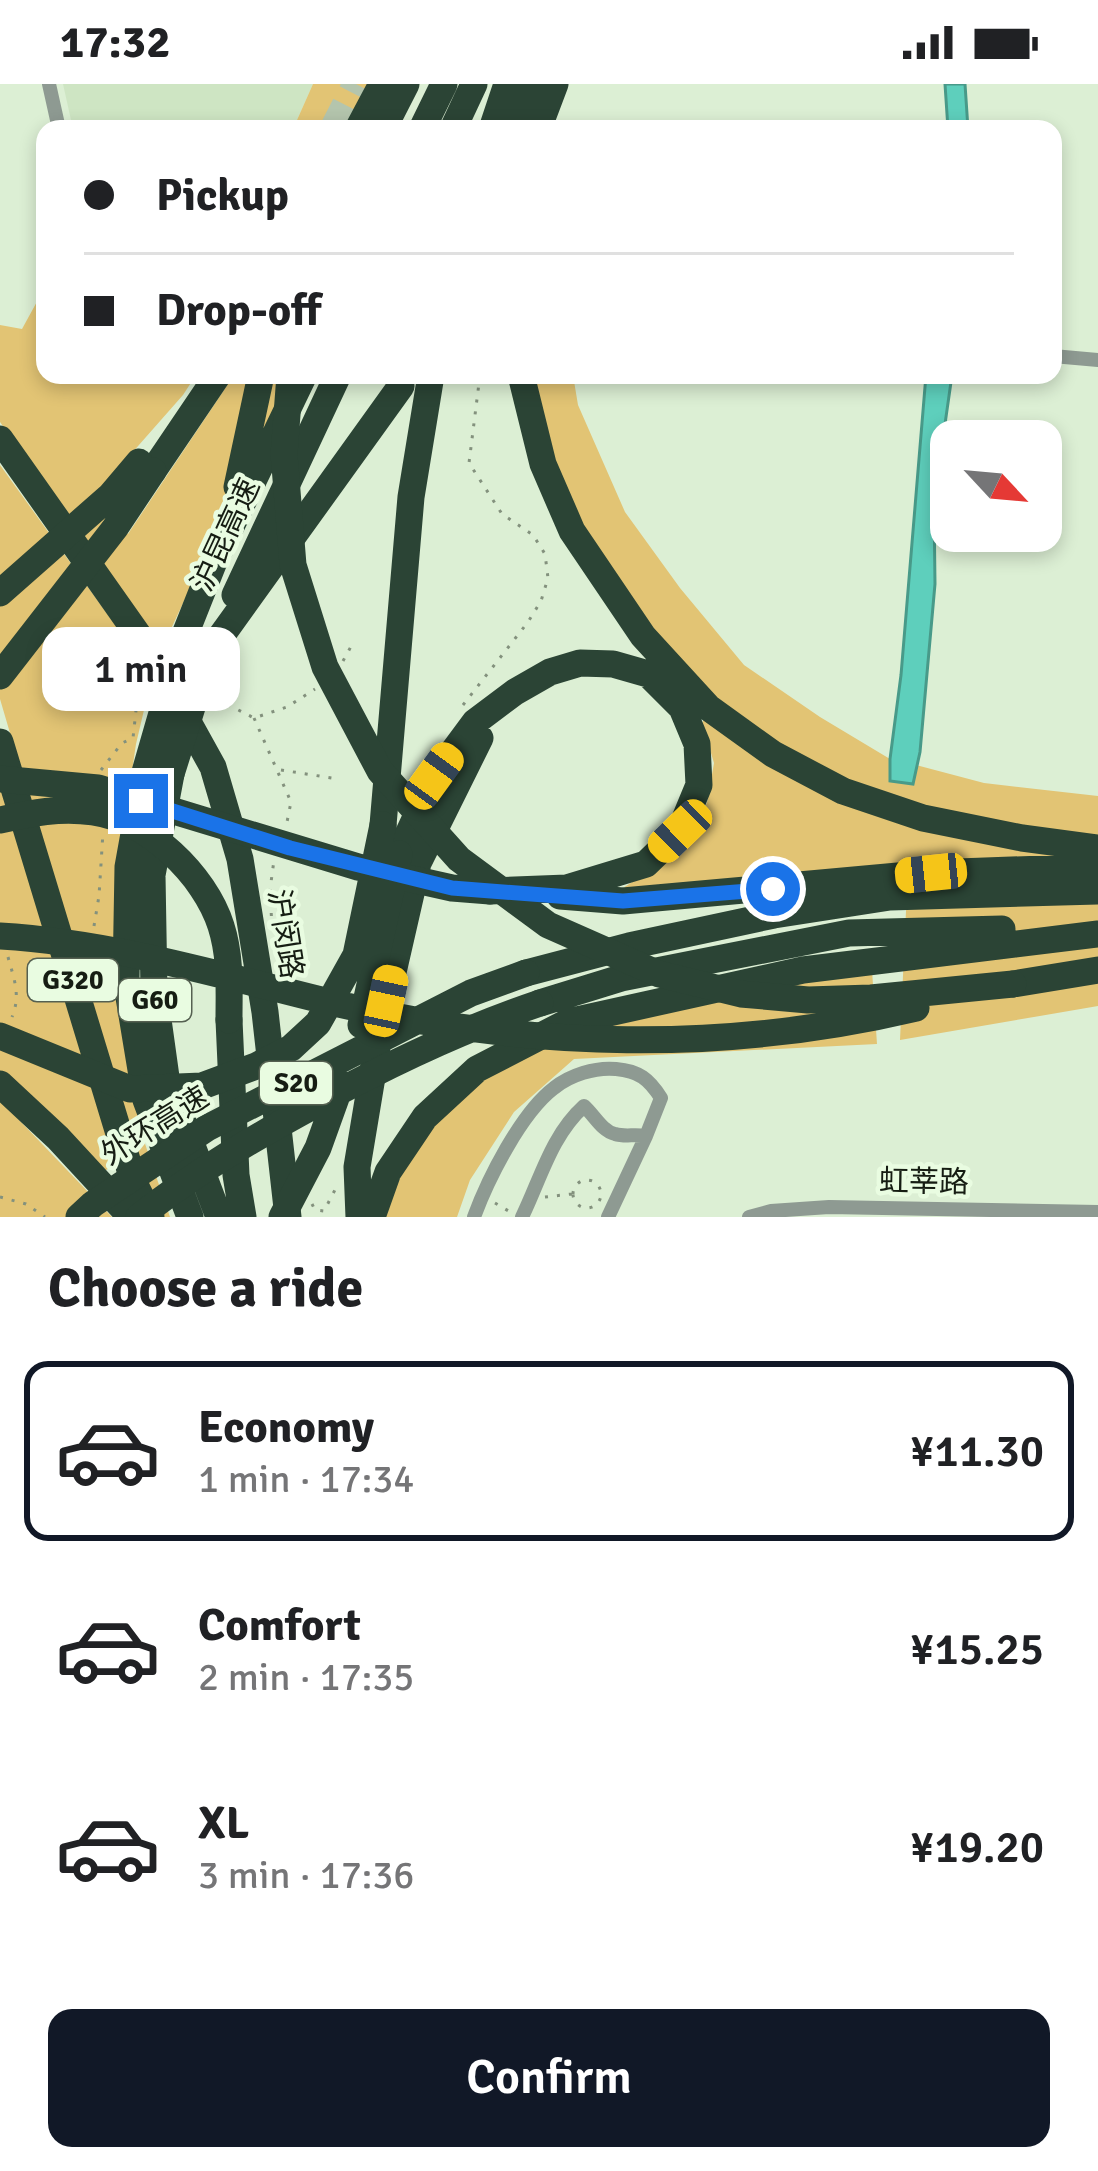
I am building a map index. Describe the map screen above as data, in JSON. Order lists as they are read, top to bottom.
{
  "streets": {
    "highway": [
      "沪昆高速",
      "沪闵路",
      "G320",
      "G60",
      "S20",
      "外环高速"
    ],
    "street": ["虹莘路"]
  },
  "north": "bottom right",
  "page": {
    "status": "17:32",
    "banner": ["Pickup", "Drop-off"],
    "bubble": "1 min",
    "heading": "Choose a ride",
    "list": [
      {
        "name": "Economy",
        "note": "1 min · 17:34",
        "value": "¥11.30"
      },
      {
        "name": "Comfort",
        "note": "2 min · 17:35",
        "value": "¥15.25"
      },
      {
        "name": "XL",
        "note": "3 min · 17:36",
        "value": "¥19.20"
      }
    ],
    "buttons": "Confirm"
  }
}
